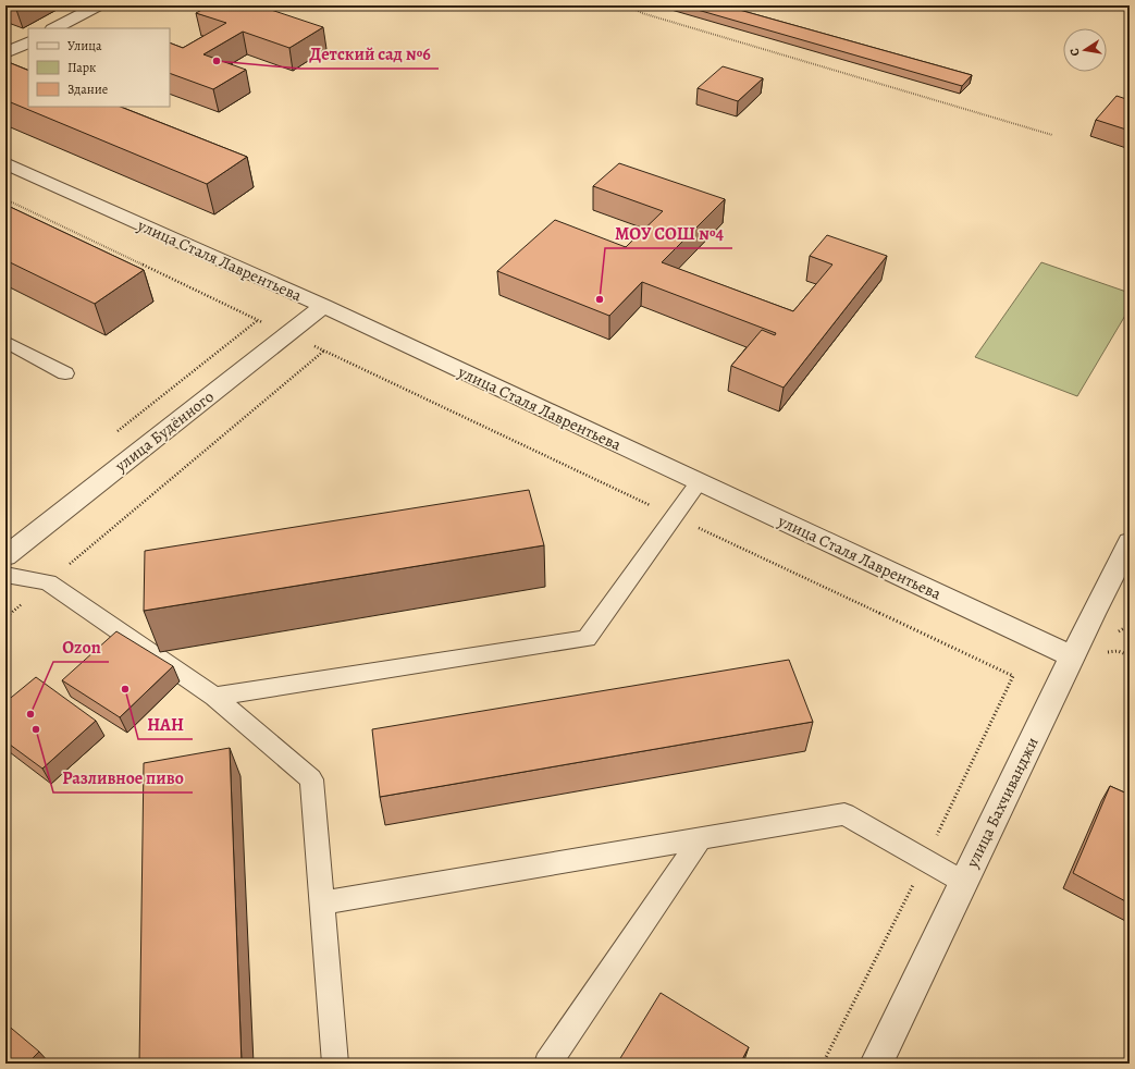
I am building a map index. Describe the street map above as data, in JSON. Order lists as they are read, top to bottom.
{
  "streets": {
    "street": ["улица Сталя Лаврентьева", "улица Будённого", "улица Бахчиванджи"]
  },
  "crossings": [
    ["улица Сталя Лаврентьева", "улица Будённого"],
    ["улица Сталя Лаврентьева", "улица Бахчиванджи"]
  ],
  "places": [
    "Детский сад №6",
    "МОУ СОШ №4",
    "НАН",
    "Ozon",
    "Разливное пиво"
  ],
  "legend": ["Улица", "Парк", "Здание"],
  "north": "left"
}
